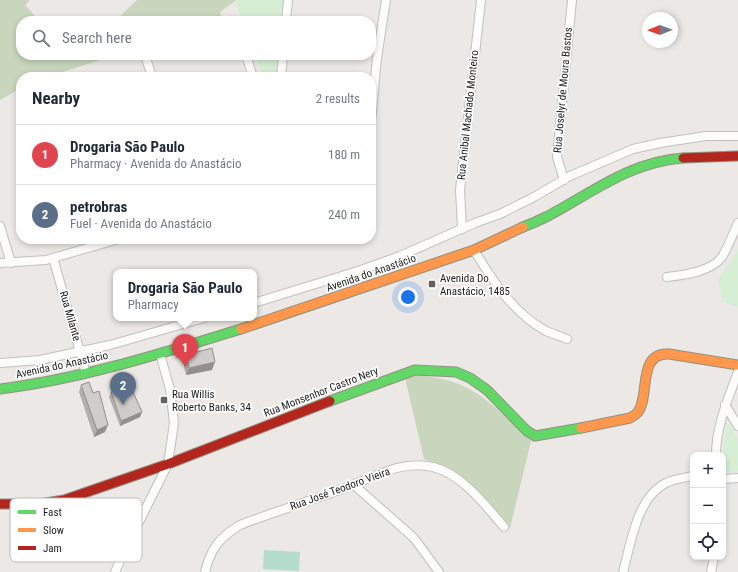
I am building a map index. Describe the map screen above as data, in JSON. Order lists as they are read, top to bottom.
{
  "streets": {
    "street": [
      "Rua Joselyr de Moura Bastos",
      "Rua Anibal Machado Monteiro",
      "Avenida do Anastácio",
      "Rua Milante",
      "Rua Monsenhor Castro Nery",
      "Rua José Teodoro Vieira"
    ]
  },
  "crossings": [
    ["Rua Joselyr de Moura Bastos", "Avenida do Anastácio"],
    ["Rua Anibal Machado Monteiro", "Avenida do Anastácio"],
    ["Avenida do Anastácio", "Rua Milante"]
  ],
  "places": {
    "transit": ["Avenida Do Anastácio, 1485", "Rua Willis Roberto Banks, 34"]
  },
  "legend": ["Fast", "Slow", "Jam"],
  "north": "left",
  "page": {
    "search": "Search here",
    "heading": ["Nearby", "2 results"],
    "list": [
      {
        "mark": "1",
        "name": "Drogaria São Paulo",
        "note": "Pharmacy · Avenida do Anastácio",
        "value": "180 m"
      },
      {
        "mark": "2",
        "name": "petrobras",
        "note": "Fuel · Avenida do Anastácio",
        "value": "240 m"
      }
    ],
    "popup": ["Drogaria São Paulo", "Pharmacy"],
    "pins": ["1", "2"],
    "map_buttons": ["+", "−"]
  }
}
